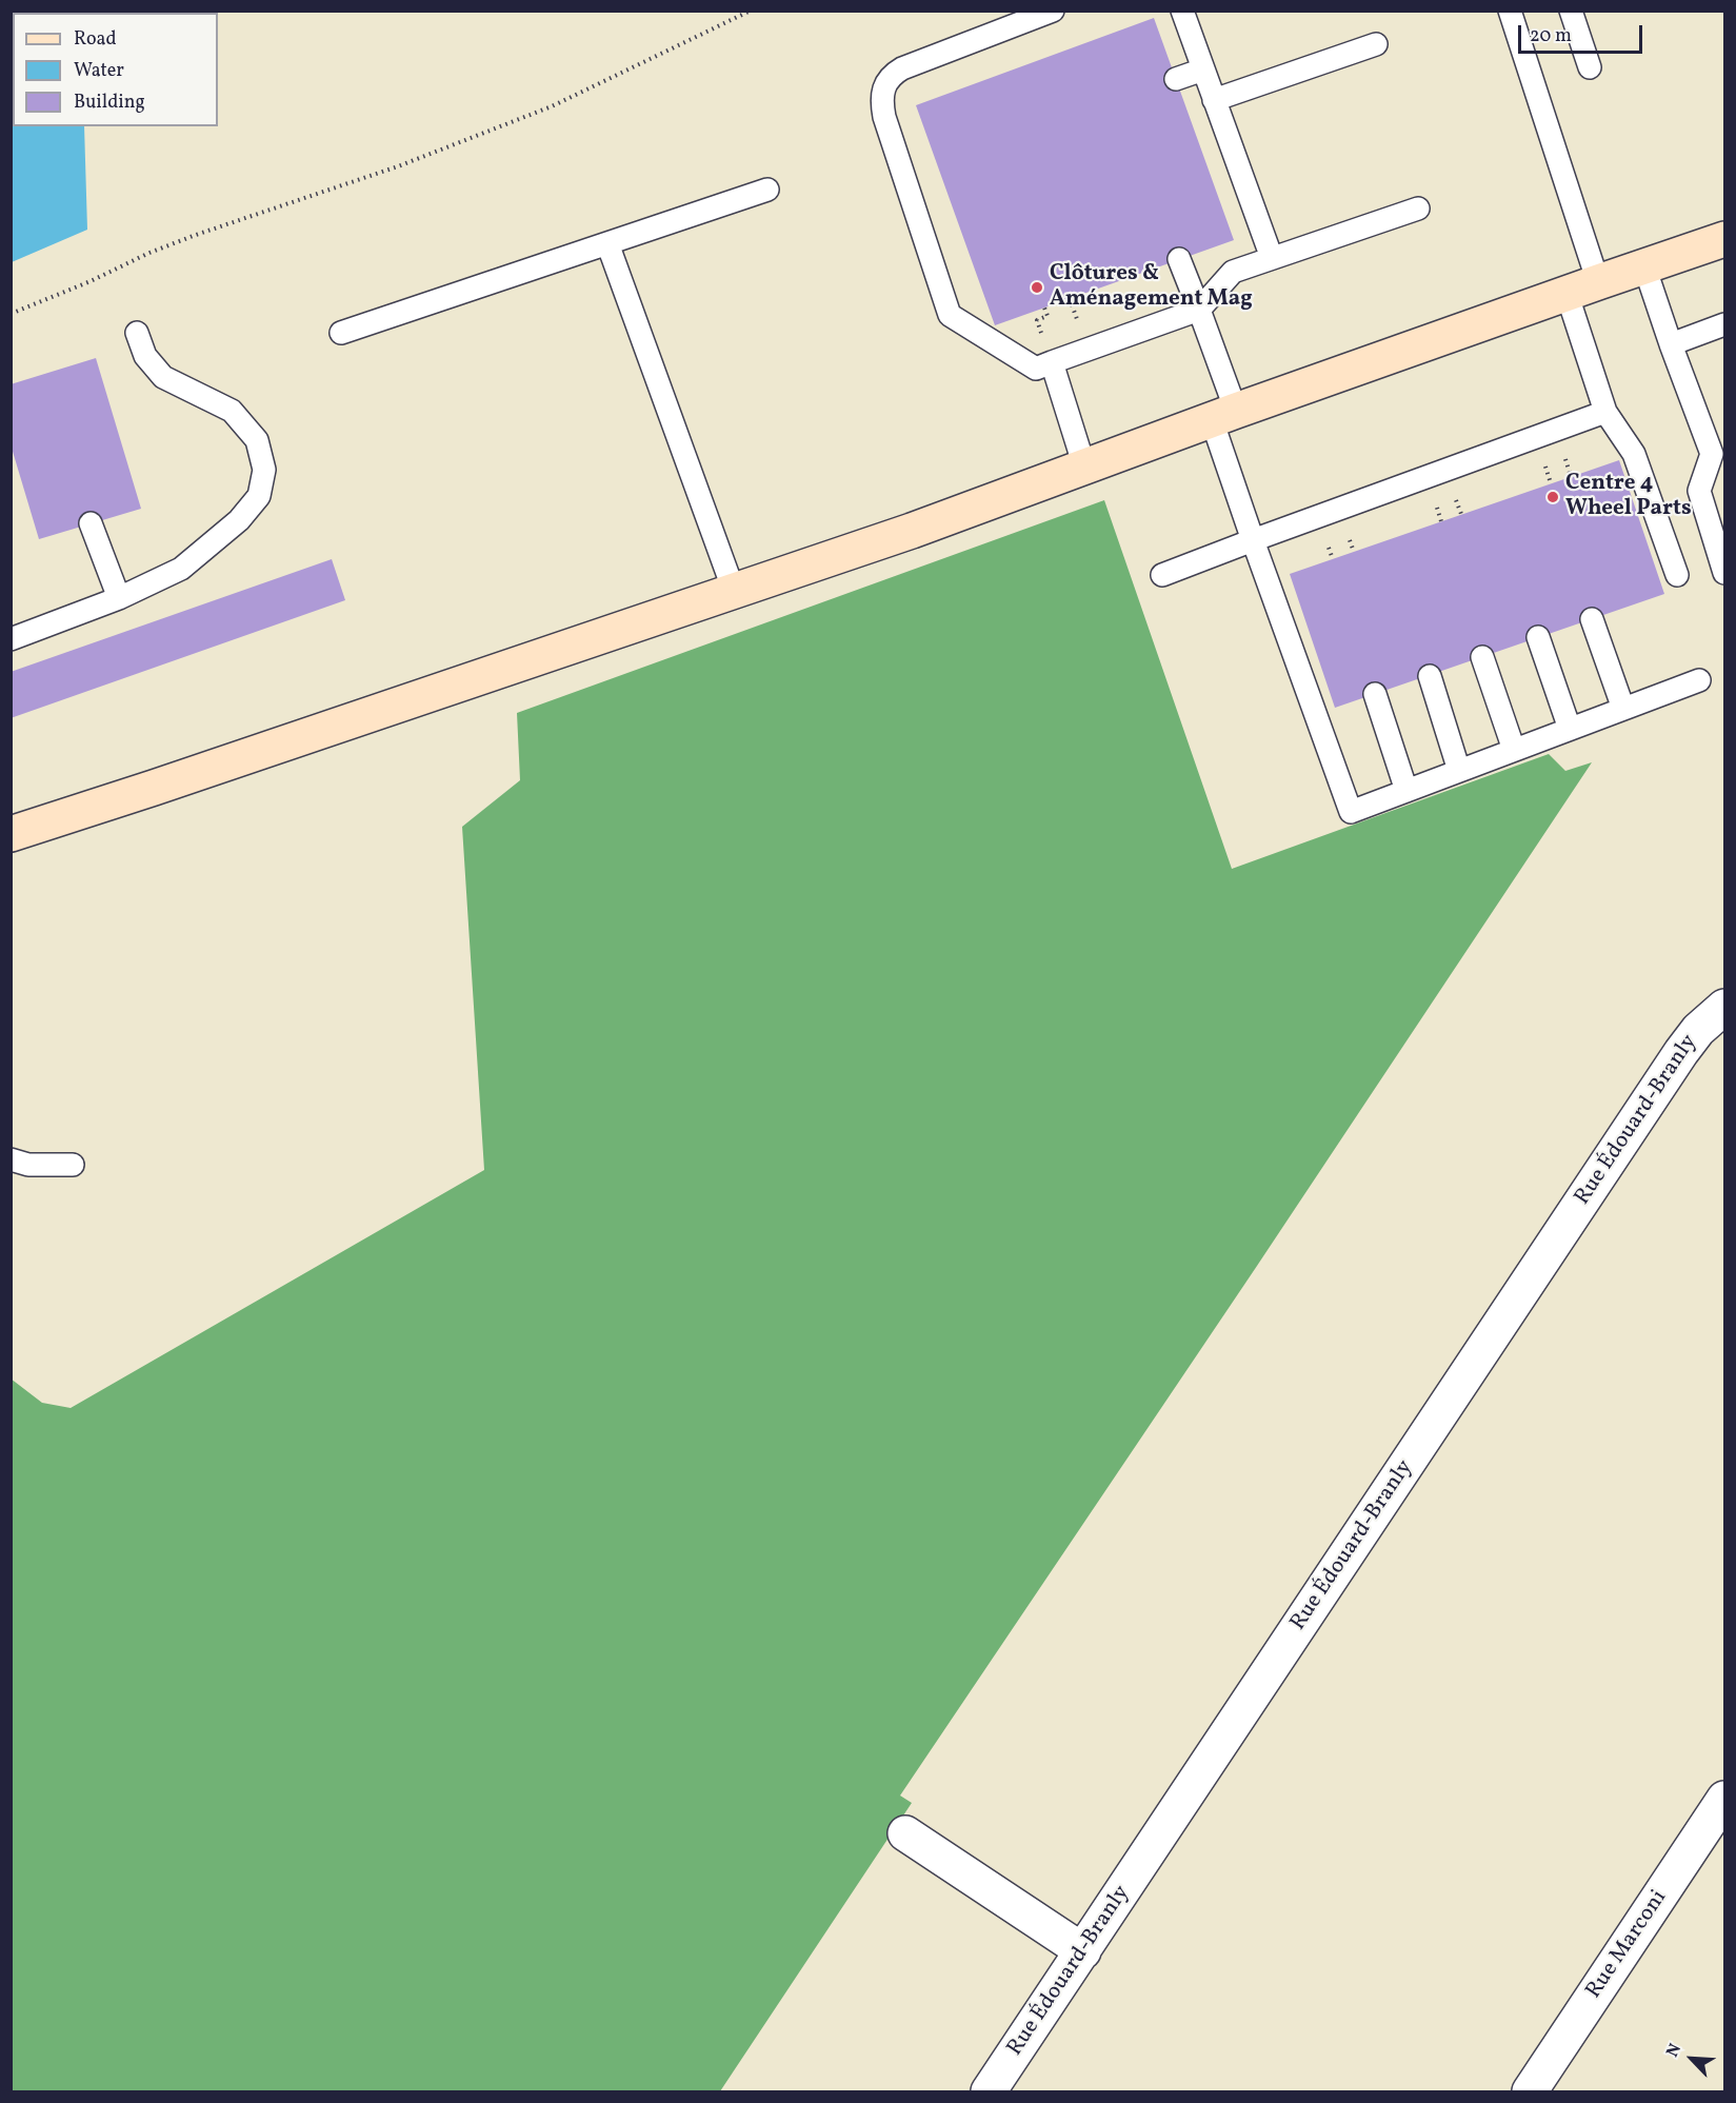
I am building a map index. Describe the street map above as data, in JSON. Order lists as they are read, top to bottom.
{
  "streets": {
    "street": ["Rue Édouard-Branly", "Rue Marconi"]
  },
  "places": ["Clôtures & Aménagement Mag", "Centre 4 Wheel Parts"],
  "legend": ["Road", "Water", "Building"],
  "scale_bar": "20 m",
  "north": "top left"
}
